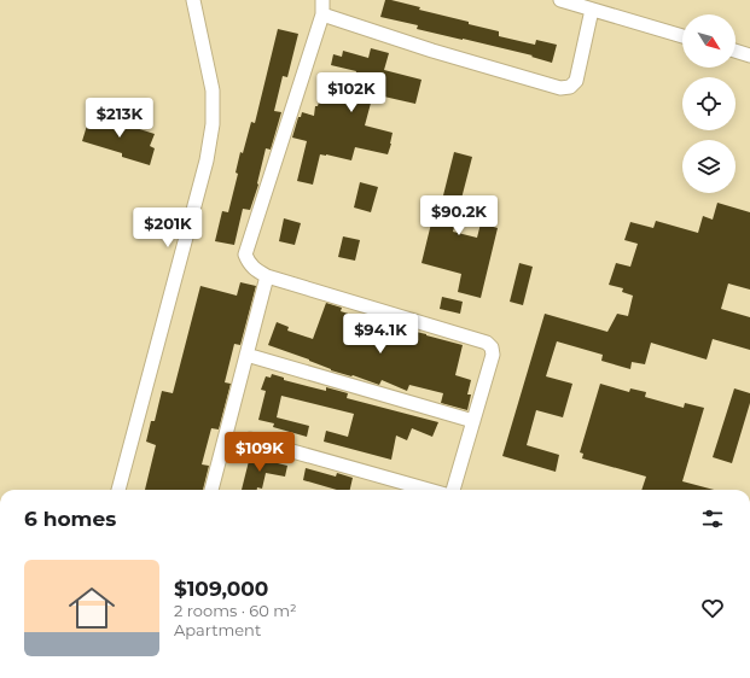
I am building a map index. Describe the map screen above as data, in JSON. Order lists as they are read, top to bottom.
{
  "north": "bottom right",
  "page": {
    "price": [
      "$102K",
      "$213K",
      "$90.2K",
      "$201K",
      "$94.1K",
      "$109K"
    ],
    "heading": "6 homes",
    "list": [
      {
        "name": "$109,000",
        "note": "2 rooms · 60 m² · Apartment"
      }
    ]
  }
}
